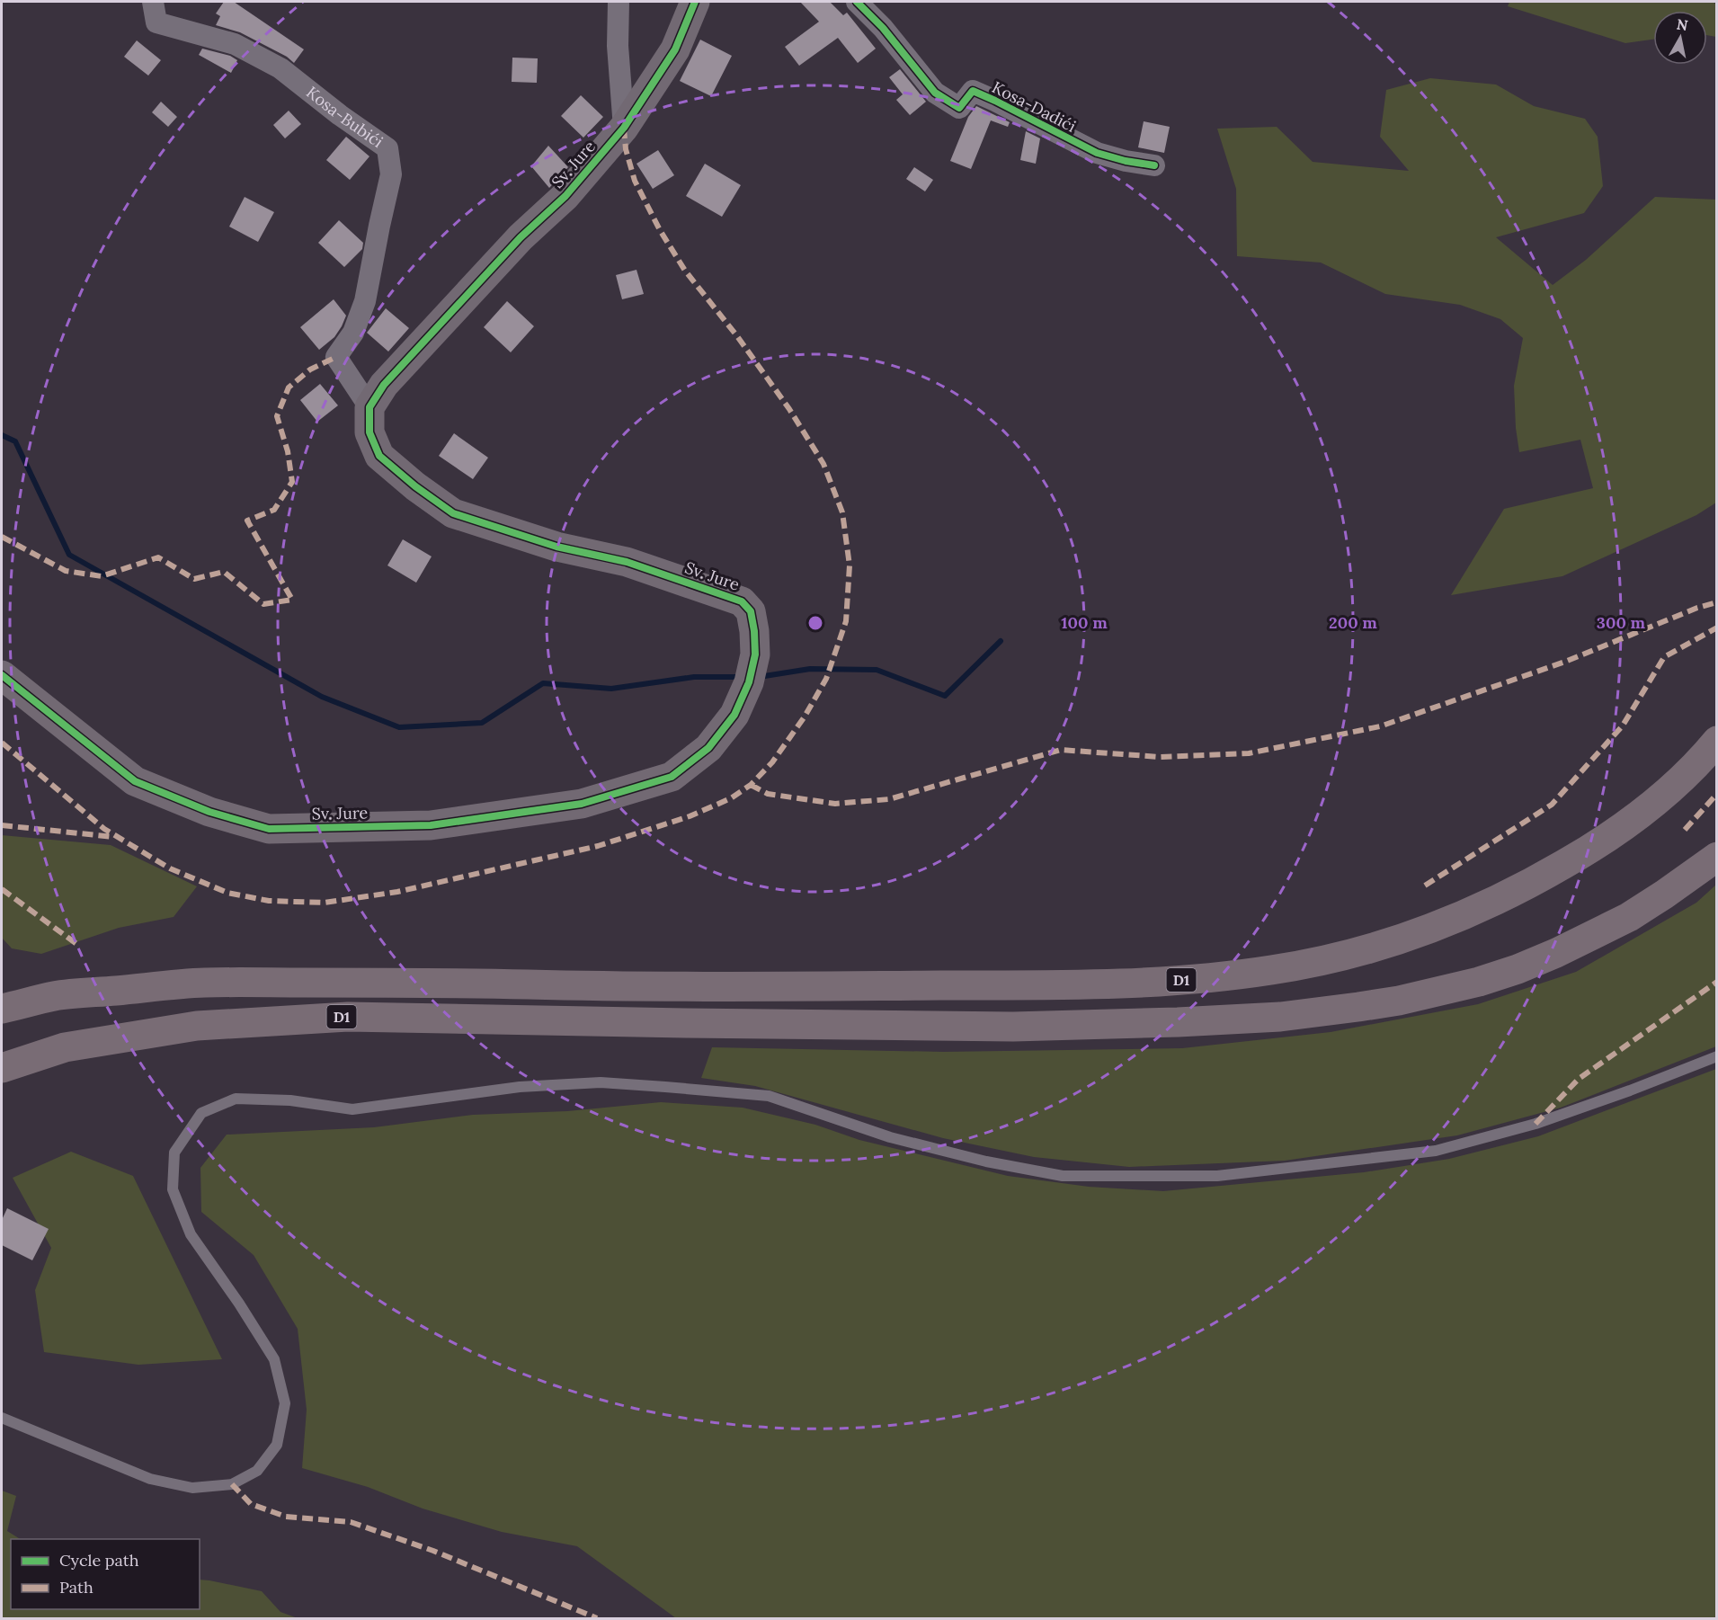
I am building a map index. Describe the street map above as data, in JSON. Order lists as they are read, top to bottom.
{
  "streets": {
    "highway": ["D1"],
    "street": ["Kosa-Dadići", "Kosa-Bubići", "Sv. Jure"]
  },
  "crossings": [
    ["Kosa-Bubići", "Sv. Jure"]
  ],
  "legend": ["Cycle path", "Path"],
  "north": "top",
  "rings": ["100 m", "200 m", "300 m"]
}
